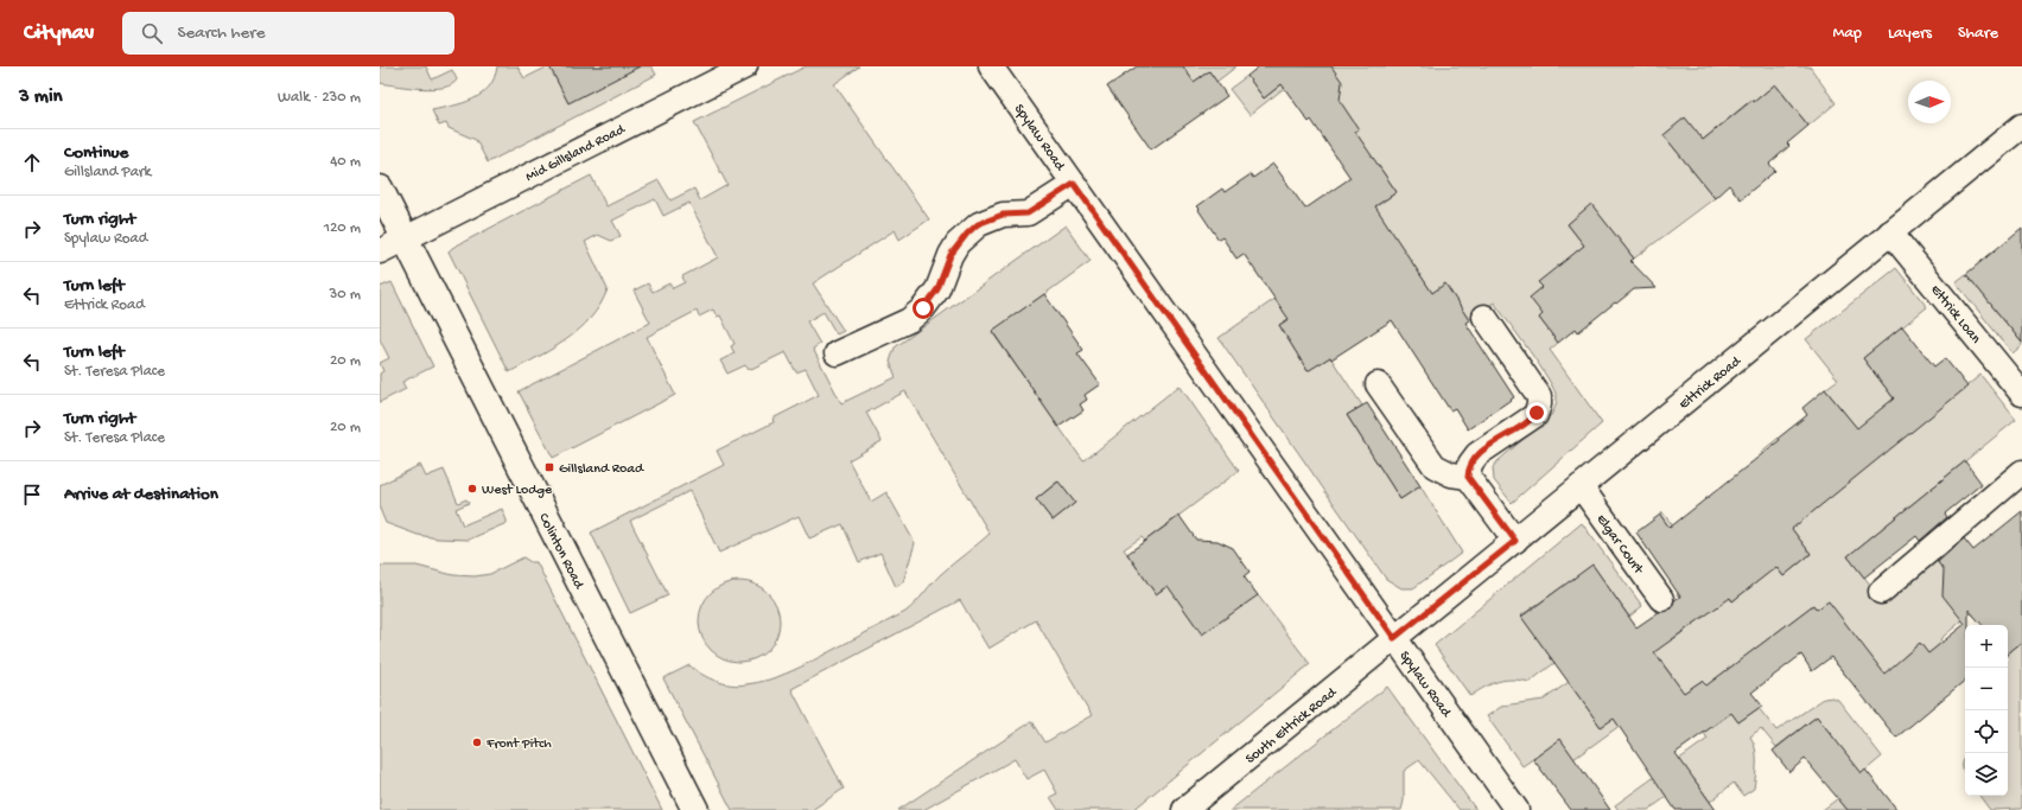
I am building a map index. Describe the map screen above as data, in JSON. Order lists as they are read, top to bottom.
{
  "streets": {
    "street": [
      "Spylaw Road",
      "Mid Gillsland Road",
      "Ettrick Loan",
      "Ettrick Road",
      "Elgar Court",
      "Colinton Road",
      "South Ettrick Road"
    ]
  },
  "crossings": [
    ["Spylaw Road", "Ettrick Road"],
    ["Spylaw Road", "South Ettrick Road"],
    ["Mid Gillsland Road", "Colinton Road"],
    ["Ettrick Loan", "Ettrick Road"],
    ["Ettrick Road", "Elgar Court"],
    ["Ettrick Road", "South Ettrick Road"]
  ],
  "places": {
    "transit": ["Gillsland Road"],
    "other": ["West Lodge", "Front Pitch"]
  },
  "north": "right",
  "page": {
    "header": "Citynav",
    "search": "Search here",
    "nav": ["Map", "Layers", "Share"],
    "heading": ["3 min", "Walk · 230 m"],
    "list": [
      ["Continue", "Gillsland Park", "40 m"],
      ["Turn right", "Spylaw Road", "120 m"],
      ["Turn left", "Ettrick Road", "30 m"],
      ["Turn left", "St. Teresa Place", "20 m"],
      ["Turn right", "St. Teresa Place", "20 m"],
      "Arrive at destination"
    ],
    "map_buttons": ["+", "−"]
  }
}
